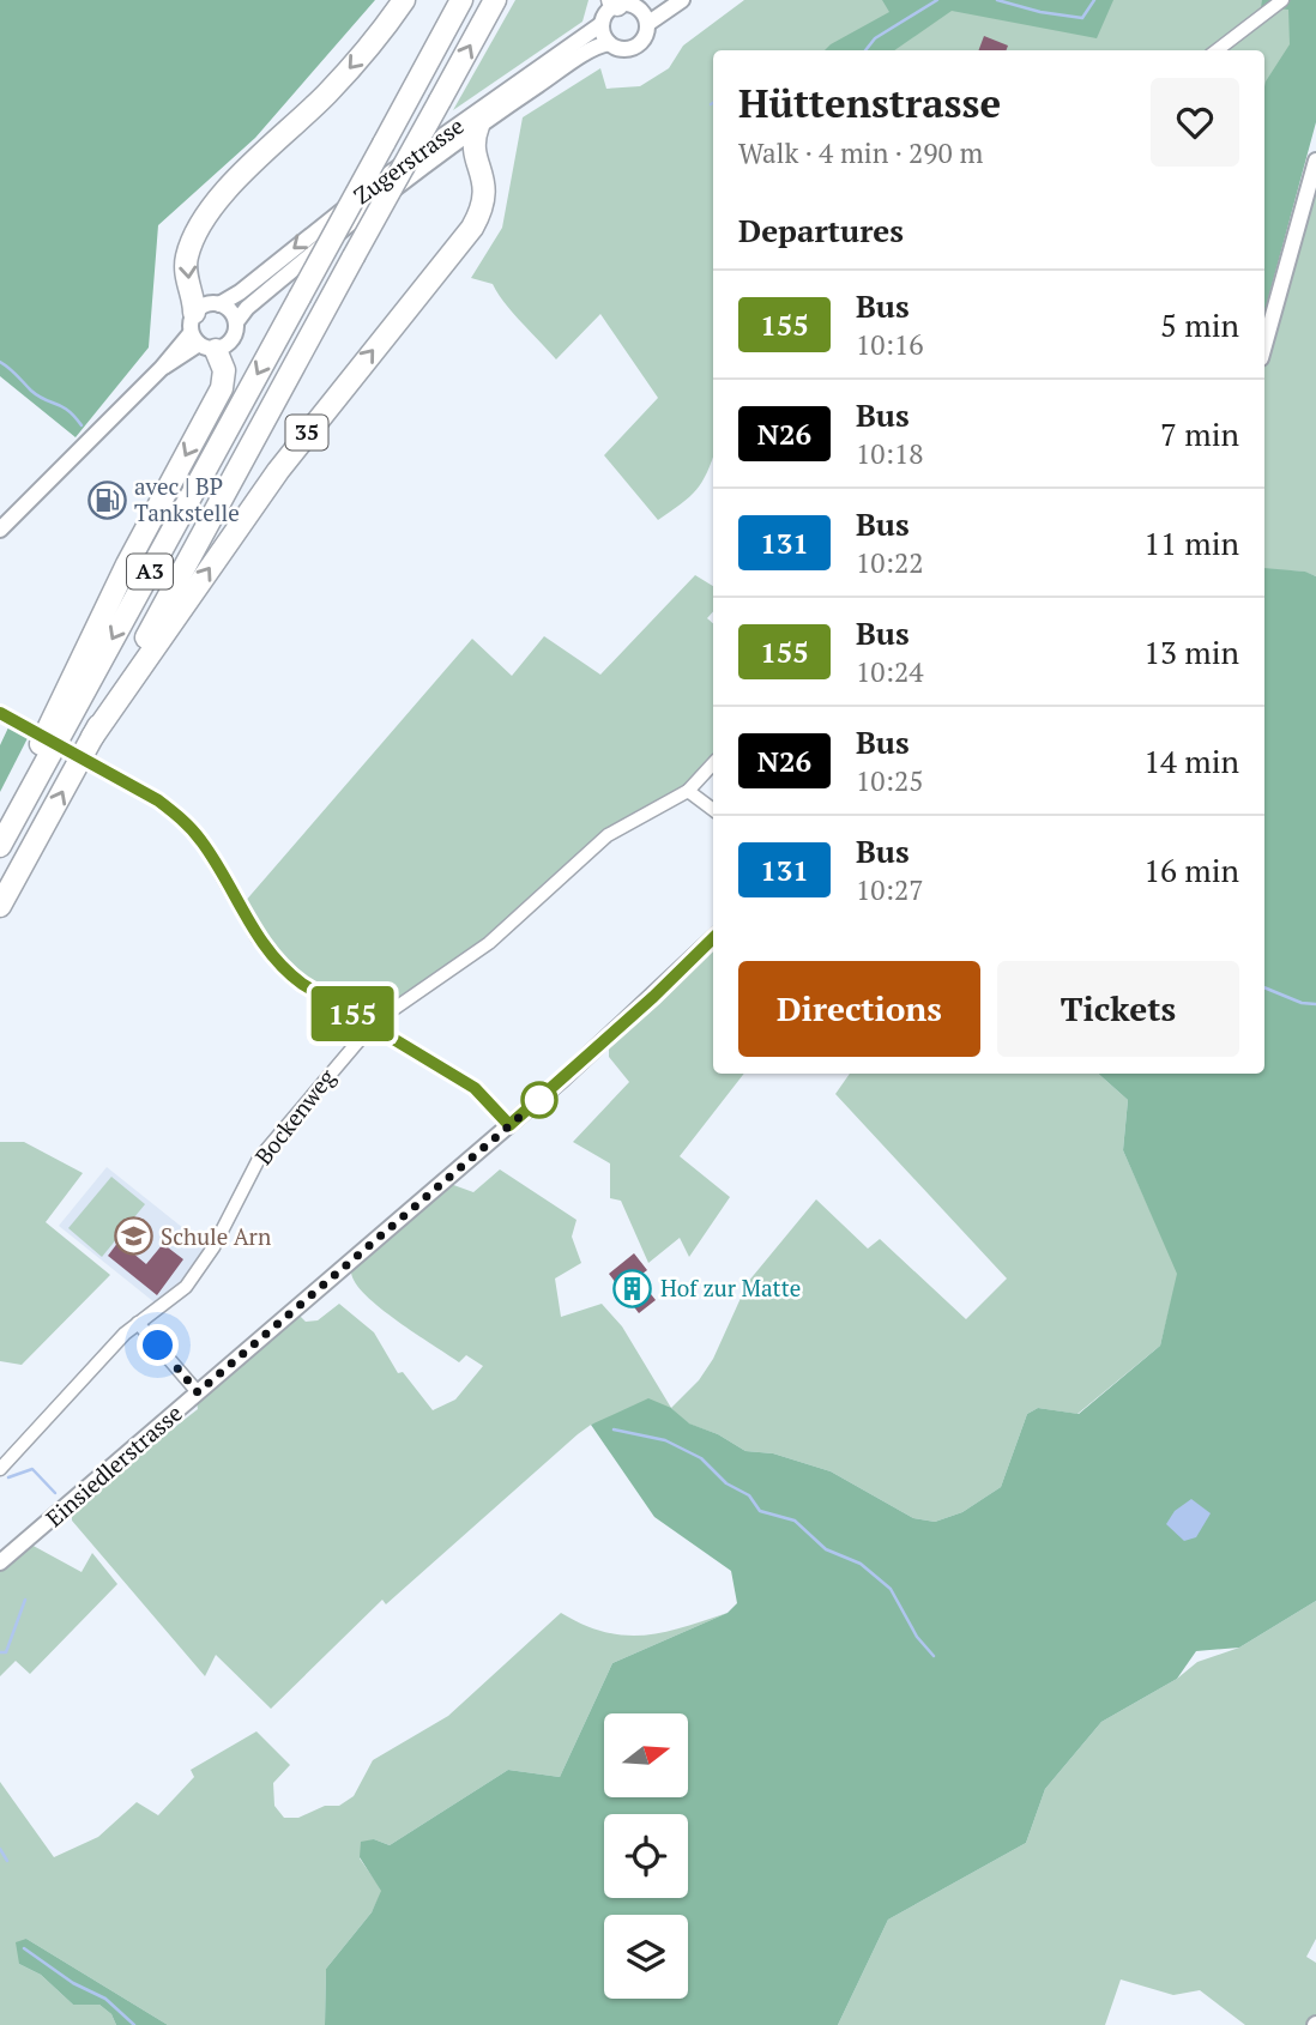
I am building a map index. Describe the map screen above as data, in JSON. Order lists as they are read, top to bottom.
{
  "streets": {
    "highway": ["35", "A3"],
    "main road": ["Zugerstrasse", "Einsiedlerstrasse"],
    "street": ["Bockenweg"]
  },
  "crossings": [
    ["Zugerstrasse", "35"],
    ["35", "A3"]
  ],
  "places": {
    "fuel station": ["avec | BP Tankstelle"],
    "school or university": ["Schule Arn"],
    "building": ["Hof zur Matte"]
  },
  "lines": ["bus line 155"],
  "north": "right",
  "page": {
    "on_map": "155",
    "heading": [
      ["Hüttenstrasse", "Walk · 4 min · 290 m"],
      "Departures"
    ],
    "list": [
      {
        "mark": "155",
        "name": "Bus",
        "note": "10:16",
        "value": "5 min"
      },
      {
        "mark": "N26",
        "name": "Bus",
        "note": "10:18",
        "value": "7 min"
      },
      {
        "mark": "131",
        "name": "Bus",
        "note": "10:22",
        "value": "11 min"
      },
      {
        "mark": "155",
        "name": "Bus",
        "note": "10:24",
        "value": "13 min"
      },
      {
        "mark": "N26",
        "name": "Bus",
        "note": "10:25",
        "value": "14 min"
      },
      {
        "mark": "131",
        "name": "Bus",
        "note": "10:27",
        "value": "16 min"
      }
    ],
    "buttons": ["Directions", "Tickets"]
  }
}
